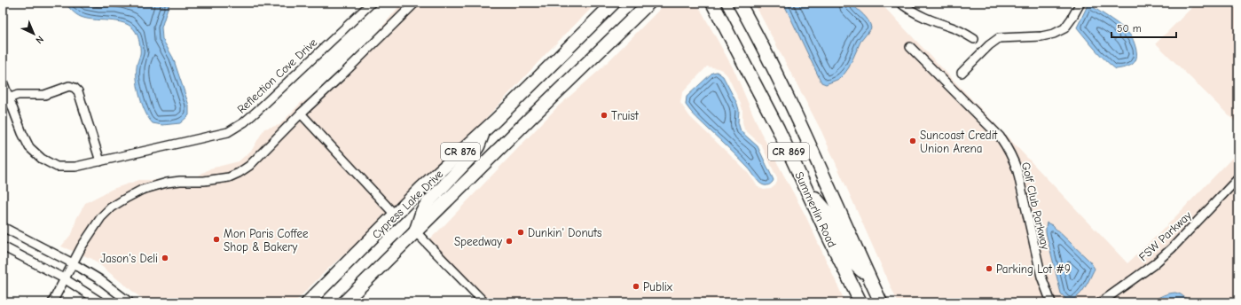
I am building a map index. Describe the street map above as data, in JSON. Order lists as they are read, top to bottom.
{
  "streets": {
    "main road": [
      "CR 876",
      "CR 869",
      "Cypress Lake Drive",
      "Summerlin Road"
    ],
    "street": ["Reflection Cove Drive", "Golf Club Parkway", "FSW Parkway"]
  },
  "places": [
    "Truist",
    "Suncoast Credit Union Arena",
    "Dunkin' Donuts",
    "Mon Paris Coffee Shop & Bakery",
    "Speedway",
    "Jason's Deli",
    "Parking Lot #9",
    "Publix"
  ],
  "scale_bar": "50 m",
  "north": "bottom right"
}
